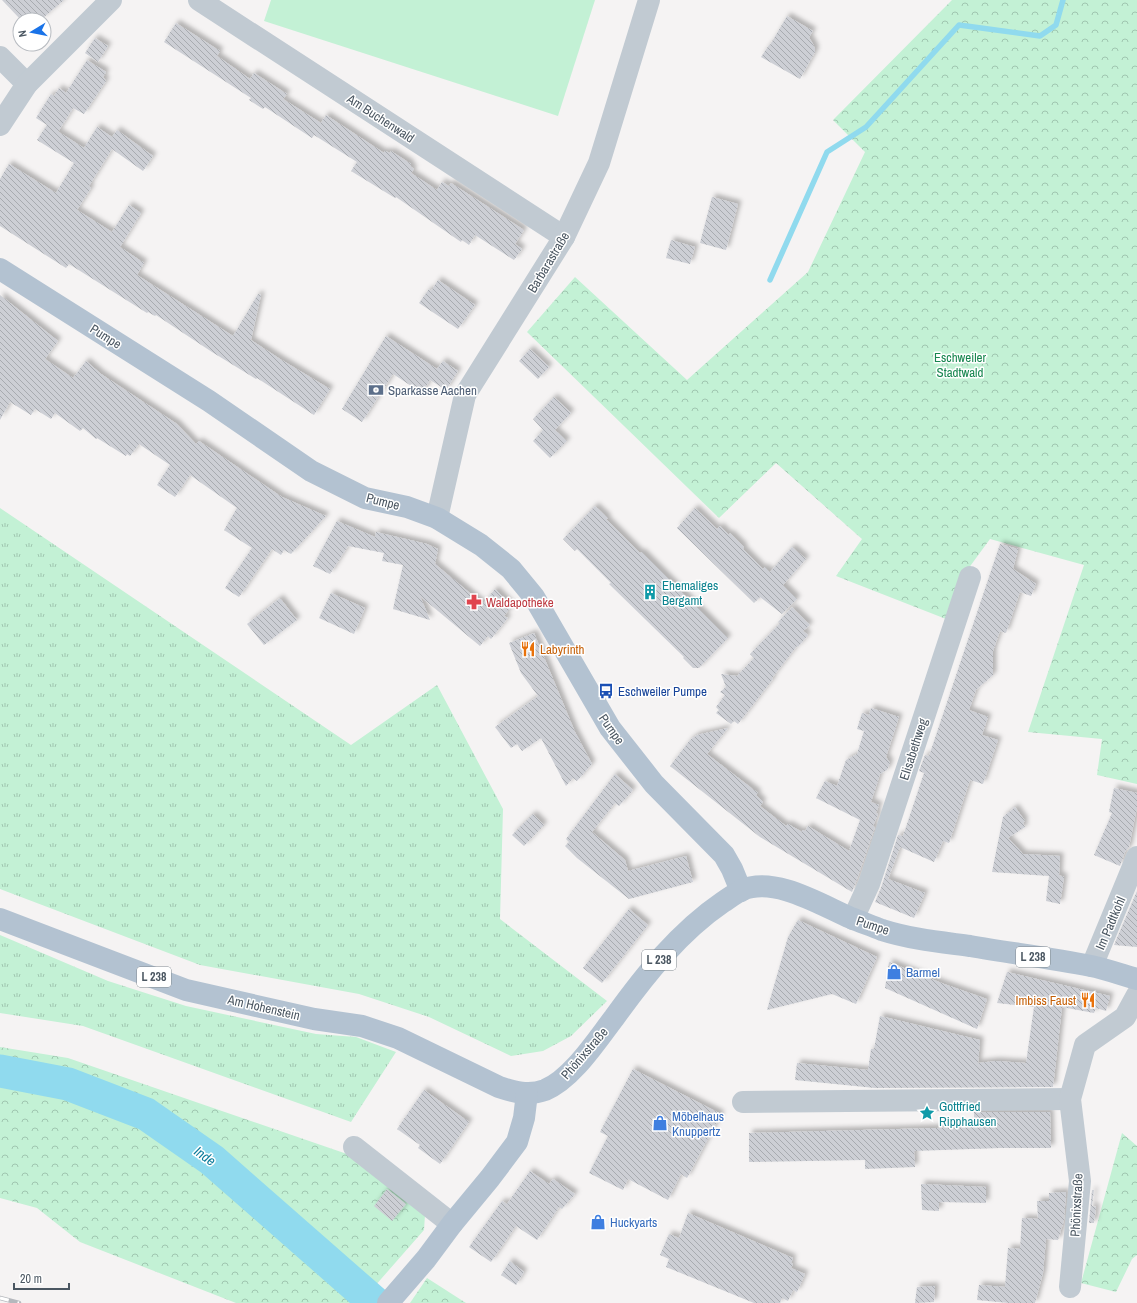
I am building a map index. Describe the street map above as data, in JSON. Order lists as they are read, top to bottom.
{
  "streets": {
    "main road": [
      "Pumpe",
      "L 238",
      "Am Hohenstein",
      "Phönixstraße"
    ],
    "street": [
      "Am Buchenwald",
      "Barbarastraße",
      "Elisabethweg",
      "Im Padtkohl"
    ]
  },
  "crossings": [
    ["Am Buchenwald", "Barbarastraße"],
    ["Barbarastraße", "Pumpe"],
    ["Pumpe", "Elisabethweg"],
    ["Pumpe", "Im Padtkohl"],
    ["Pumpe", "Phönixstraße"],
    ["Am Hohenstein", "Phönixstraße"]
  ],
  "water": ["Inde"],
  "parks": ["Eschweiler Stadtwald"],
  "places": {
    "bank": ["Sparkasse Aachen"],
    "building": ["Ehemaliges Bergamt"],
    "pharmacy": ["Waldapotheke"],
    "restaurant": ["Labyrinth", "Imbiss Faust"],
    "bus stop": ["Eschweiler Pumpe"],
    "shop": ["Barmel", "Möbelhaus Knuppertz", "Huckyarts"],
    "place": ["Gottfried Ripphausen"]
  },
  "scale_bar": "20 m",
  "north": "left"
}
